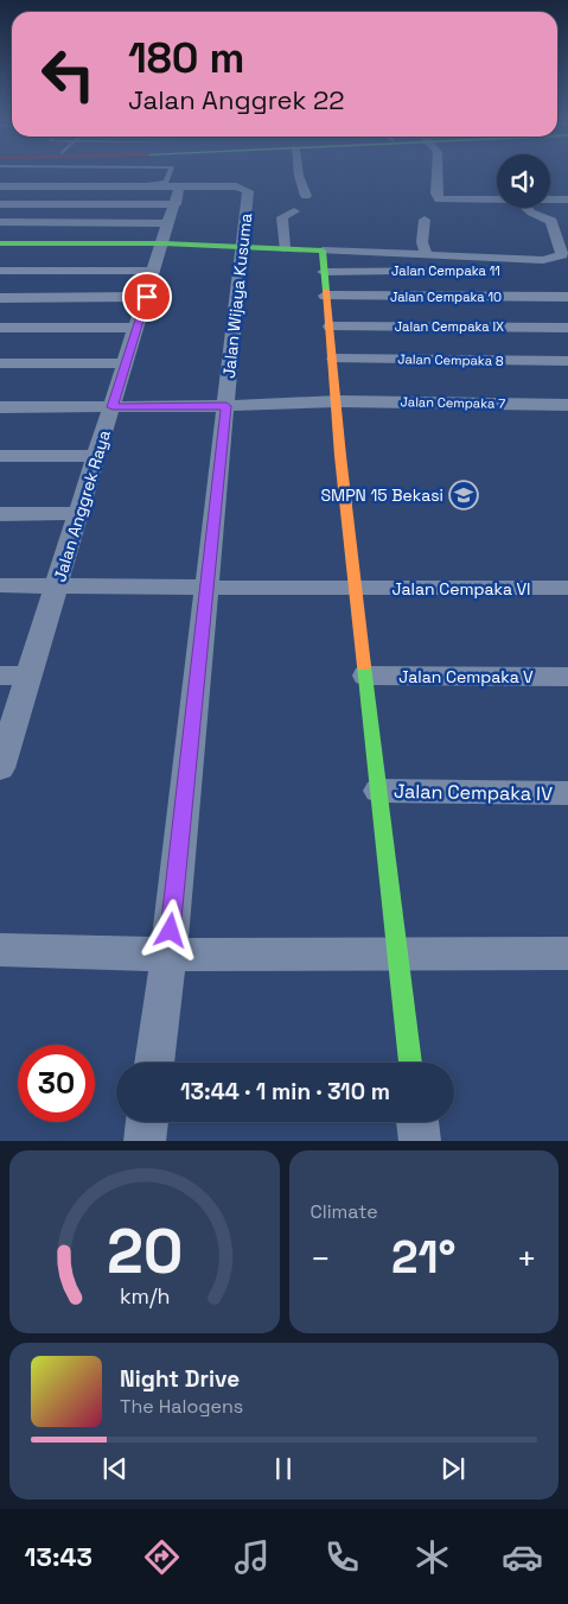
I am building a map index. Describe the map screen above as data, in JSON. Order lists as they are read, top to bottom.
{
  "streets": {
    "street": [
      "Jalan Cempaka 11",
      "Jalan Wijaya Kusuma",
      "Jalan Cempaka 10",
      "Jalan Cempaka IX",
      "Jalan Cempaka 8",
      "Jalan Cempaka 7",
      "Jalan Anggrek Raya",
      "Jalan Cempaka VI",
      "Jalan Cempaka V",
      "Jalan Cempaka IV"
    ]
  },
  "crossings": [
    ["Jalan Wijaya Kusuma", "Jalan Cempaka 7"],
    ["Jalan Wijaya Kusuma", "Jalan Anggrek Raya"],
    ["Jalan Wijaya Kusuma", "Jalan Cempaka VI"],
    ["Jalan Cempaka 7", "Jalan Anggrek Raya"],
    ["Jalan Anggrek Raya", "Jalan Cempaka VI"]
  ],
  "places": {
    "school or university": ["SMPN 15 Bekasi"]
  },
  "page": {
    "turn": ["180 m", "Jalan Anggrek 22"],
    "limit": "30",
    "trip": "13:44 · 1 min · 310 m",
    "tile": "Climate",
    "heat": ["−", "21°", "+"],
    "song": ["Night Drive", "The Halogens"],
    "tabs": "13:43",
    "gauge": ["20", "km/h"]
  }
}
